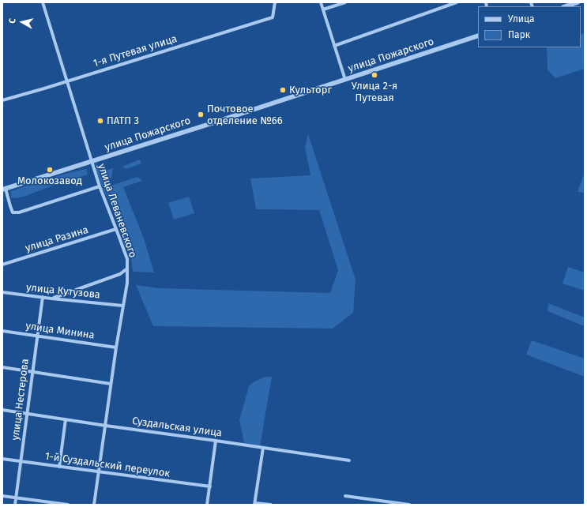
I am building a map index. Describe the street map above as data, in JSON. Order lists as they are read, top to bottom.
{
  "streets": {
    "street": [
      "1-я Путевая улица",
      "улица Пожарского",
      "улица Леваневского",
      "улица Разина",
      "улица Кутузова",
      "улица Минина",
      "улица Нестерова",
      "Суздальская улица",
      "1-й Суздальский переулок"
    ]
  },
  "crossings": [
    ["1-я Путевая улица", "улица Леваневского"],
    ["улица Пожарского", "улица Леваневского"],
    ["улица Леваневского", "улица Разина"],
    ["улица Леваневского", "улица Кутузова"],
    ["улица Леваневского", "улица Минина"],
    ["улица Леваневского", "Суздальская улица"],
    ["улица Леваневского", "1-й Суздальский переулок"],
    ["улица Кутузова", "улица Нестерова"],
    ["улица Минина", "улица Нестерова"],
    ["улица Нестерова", "Суздальская улица"],
    ["улица Нестерова", "1-й Суздальский переулок"]
  ],
  "places": [
    "Улица 2-я Путевая",
    "Культорг",
    "Почтовое отделение №66",
    "ПАТП 3",
    "Молокозавод"
  ],
  "legend": ["Улица", "Парк"],
  "north": "left"
}
